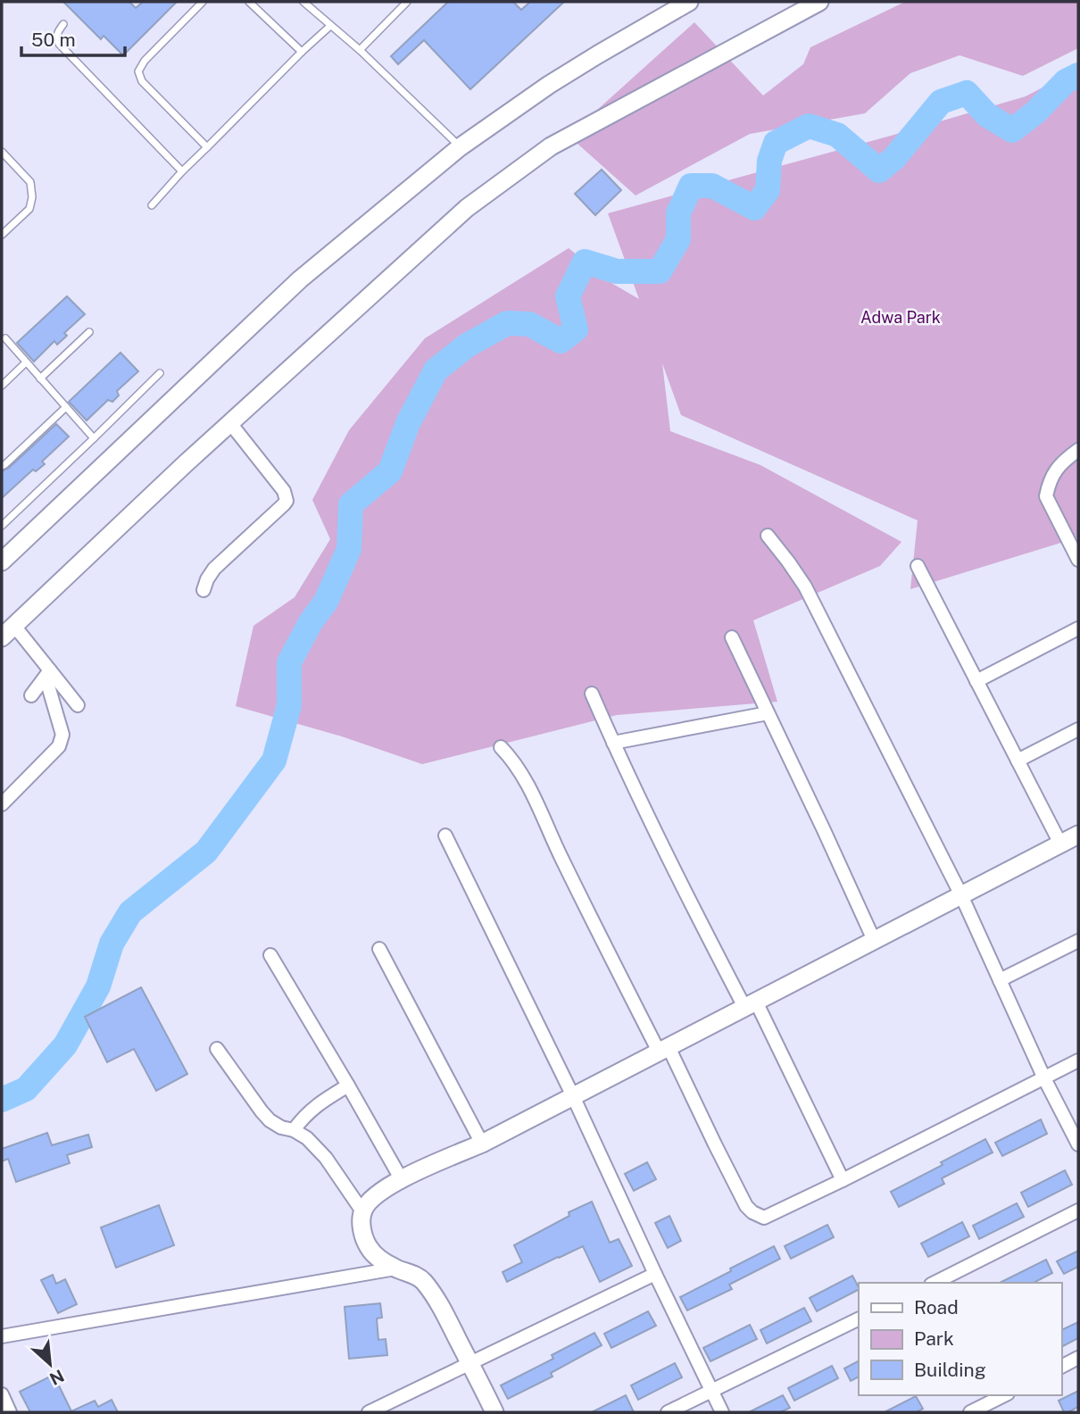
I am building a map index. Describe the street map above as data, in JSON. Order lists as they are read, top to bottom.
{
  "parks": ["Adwa Park"],
  "legend": ["Road", "Park", "Building"],
  "scale_bar": "50 m",
  "north": "bottom right"
}
